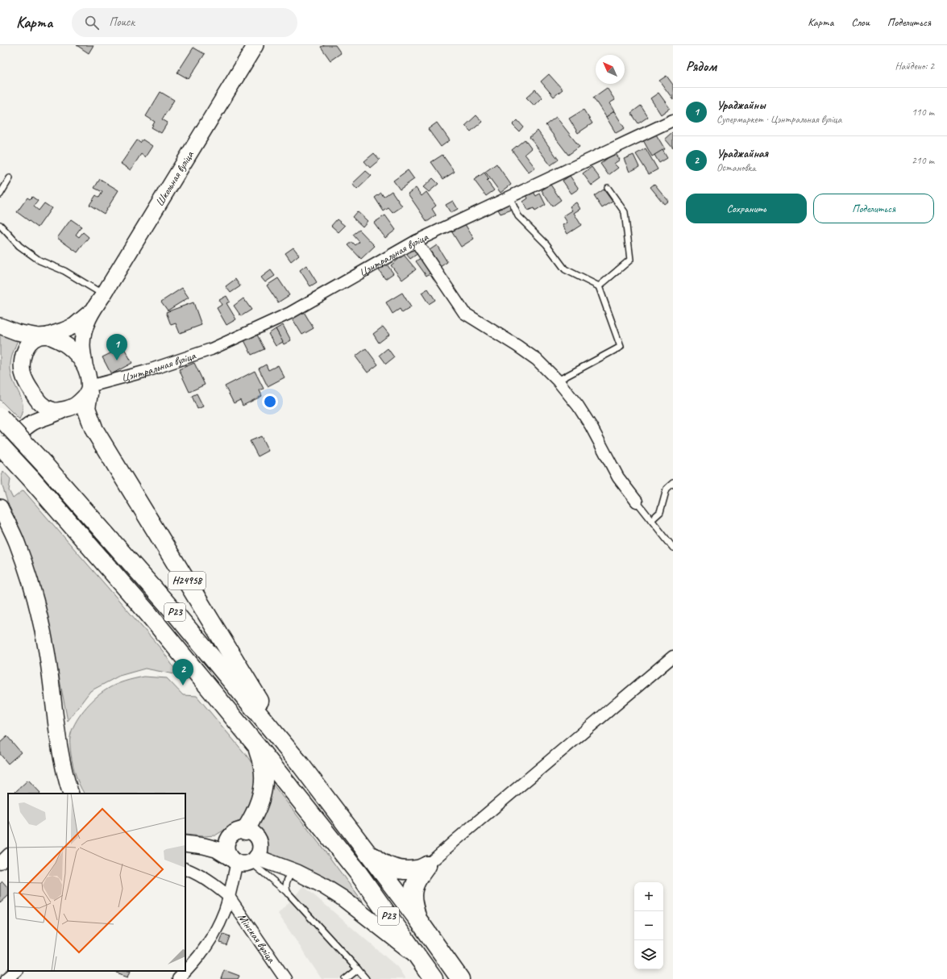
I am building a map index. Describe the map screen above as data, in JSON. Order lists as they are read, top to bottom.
{
  "streets": {
    "highway": ["Н24958", "Р23"],
    "street": ["Школьная вуліца", "Цэнтральная вуліца", "Мінская вуліца"]
  },
  "crossings": [
    ["Школьная вуліца", "Н24958"],
    ["Цэнтральная вуліца", "Н24958"],
    ["Н24958", "Р23"]
  ],
  "north": "top left",
  "page": {
    "header": "Карта",
    "search": "Поиск",
    "nav": ["Карта", "Слои", "Поделиться"],
    "heading": ["Рядом", "Найдено: 2"],
    "list": [
      {
        "mark": "1",
        "name": "Ураджайны",
        "note": "Супермаркет · Цэнтральная вуліца",
        "value": "110 m"
      },
      {
        "mark": "2",
        "name": "Ураджайная",
        "note": "Остановка",
        "value": "210 m"
      }
    ],
    "buttons": ["Сохранить", "Поделиться"],
    "pins": ["1", "2"],
    "map_buttons": ["+", "−"]
  }
}
